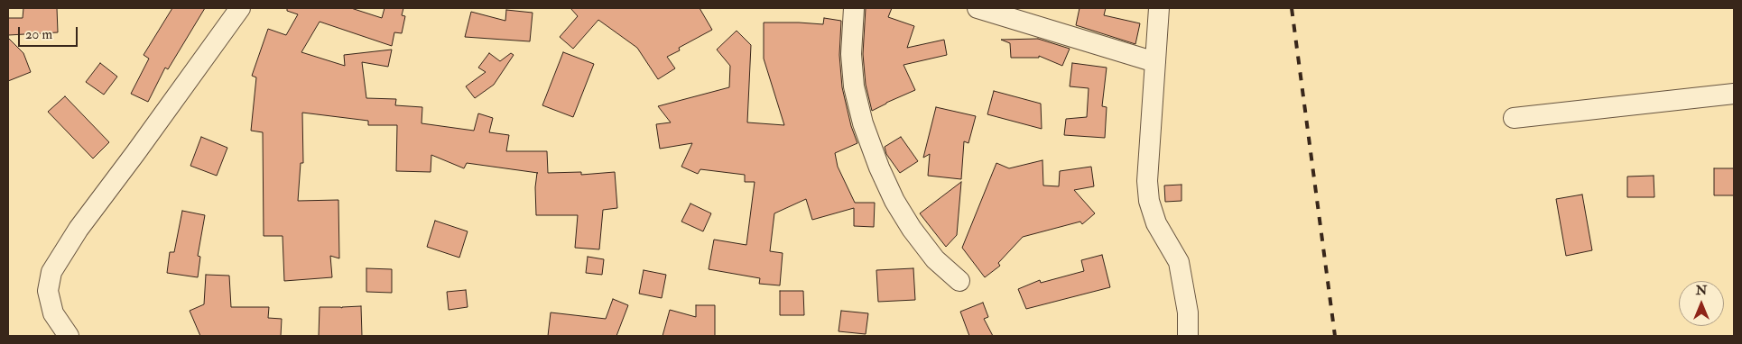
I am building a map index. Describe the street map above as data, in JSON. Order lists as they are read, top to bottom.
{
  "scale_bar": "20 m",
  "north": "top"
}
